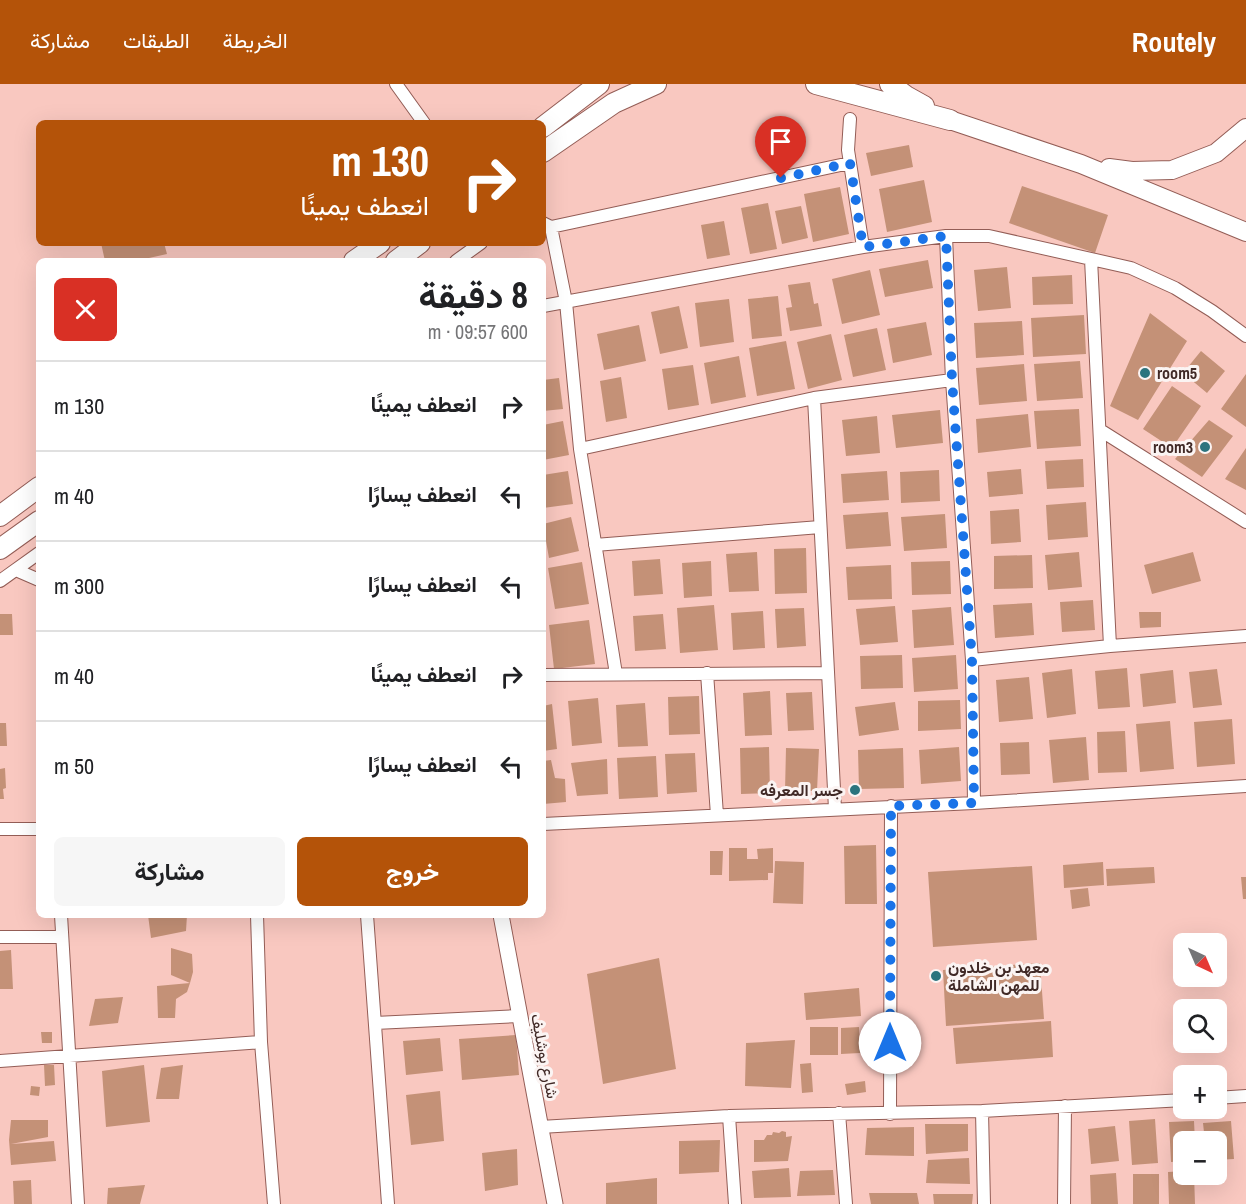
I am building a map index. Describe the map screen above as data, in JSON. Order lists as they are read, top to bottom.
{
  "streets": {
    "street": ["شارع بوشليف"]
  },
  "places": [
    "room5",
    "room3",
    "جسر المعرفه",
    "معهد بن خلدون للمهن الشاملة"
  ],
  "north": "bottom right",
  "page": {
    "header": "Routely",
    "nav": ["الخريطة", "الطبقات", "مشاركة"],
    "turn": ["130 m", "انعطف يمينًا"],
    "heading": ["8 دقيقة", "600 m · 09:57"],
    "list": [
      {
        "name": "انعطف يمينًا",
        "value": "130 m"
      },
      {
        "name": "انعطف يسارًا",
        "value": "40 m"
      },
      {
        "name": "انعطف يسارًا",
        "value": "300 m"
      },
      {
        "name": "انعطف يمينًا",
        "value": "40 m"
      },
      {
        "name": "انعطف يسارًا",
        "value": "50 m"
      }
    ],
    "buttons": ["خروج", "مشاركة"],
    "map_buttons": ["+", "−"]
  }
}
